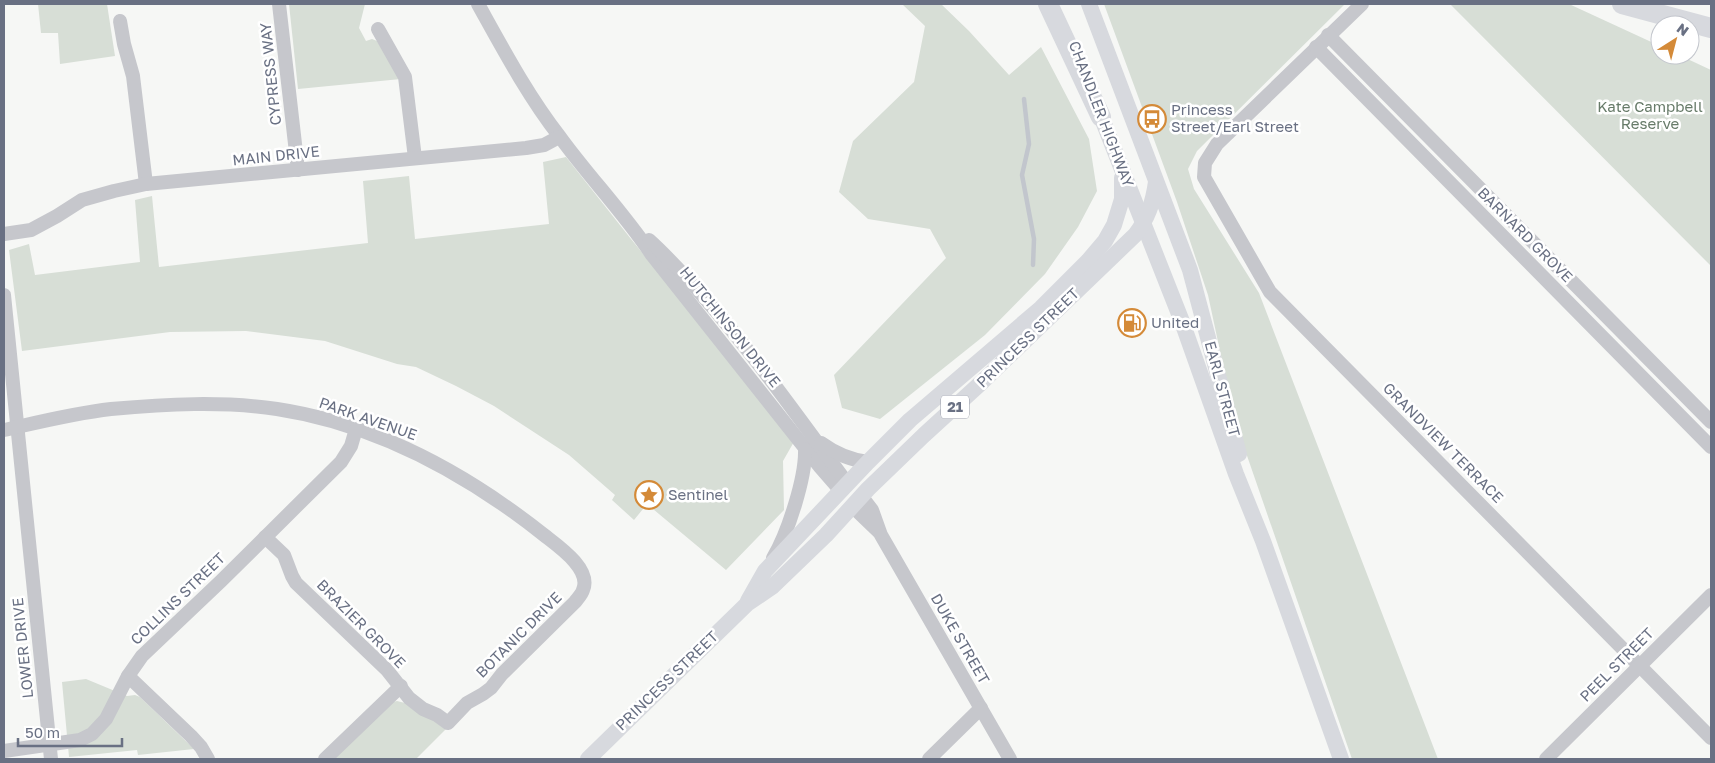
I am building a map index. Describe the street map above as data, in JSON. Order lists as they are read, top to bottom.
{
  "streets": {
    "main road": [
      "CHANDLER HIGHWAY",
      "PRINCESS STREET",
      "EARL STREET",
      "21"
    ],
    "street": [
      "CYPRESS WAY",
      "MAIN DRIVE",
      "BARNARD GROVE",
      "HUTCHINSON DRIVE",
      "PARK AVENUE",
      "GRANDVIEW TERRACE",
      "COLLINS STREET",
      "BRAZIER GROVE",
      "BOTANIC DRIVE",
      "DUKE STREET",
      "LOWER DRIVE",
      "PEEL STREET"
    ]
  },
  "crossings": [
    ["CYPRESS WAY", "MAIN DRIVE"],
    ["CHANDLER HIGHWAY", "PRINCESS STREET"],
    ["CHANDLER HIGHWAY", "EARL STREET"],
    ["MAIN DRIVE", "HUTCHINSON DRIVE"],
    ["BARNARD GROVE", "GRANDVIEW TERRACE"],
    ["HUTCHINSON DRIVE", "PRINCESS STREET"],
    ["PRINCESS STREET", "EARL STREET"],
    ["PRINCESS STREET", "DUKE STREET"],
    ["PARK AVENUE", "COLLINS STREET"],
    ["PARK AVENUE", "BOTANIC DRIVE"],
    ["PARK AVENUE", "LOWER DRIVE"],
    ["GRANDVIEW TERRACE", "PEEL STREET"],
    ["COLLINS STREET", "BRAZIER GROVE"],
    ["COLLINS STREET", "LOWER DRIVE"],
    ["BRAZIER GROVE", "BOTANIC DRIVE"]
  ],
  "parks": ["Kate Campbell Reserve"],
  "places": {
    "bus stop": ["Princess Street/Earl Street"],
    "fuel station": ["United"],
    "place": ["Sentinel"]
  },
  "scale_bar": "50 m",
  "north": "top right"
}
